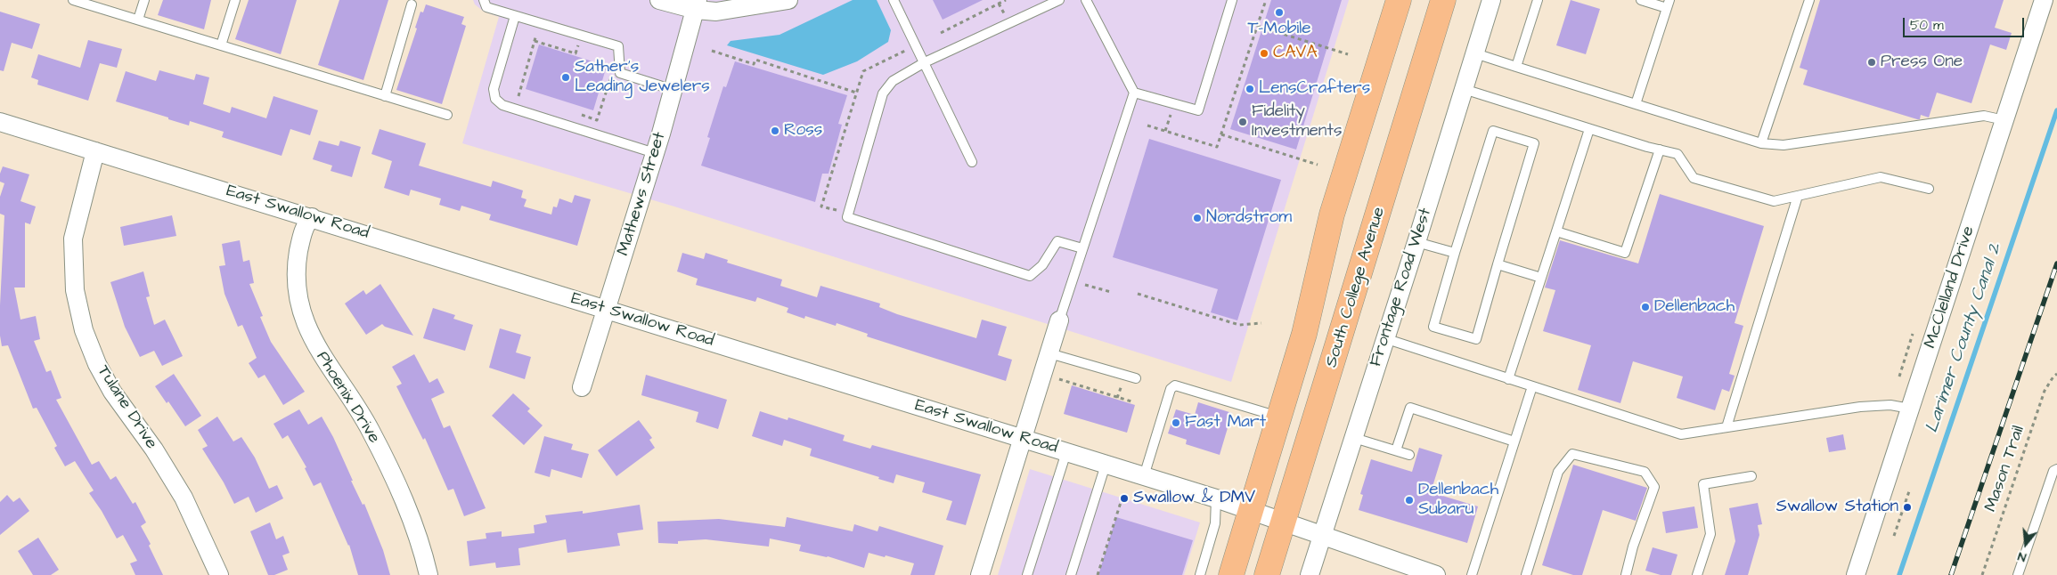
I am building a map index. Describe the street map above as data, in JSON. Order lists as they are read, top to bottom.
{
  "streets": {
    "highway": ["South College Avenue"],
    "street": [
      "Mathews Street",
      "East Swallow Road",
      "Frontage Road West",
      "McClelland Drive",
      "Phoenix Drive",
      "Tulane Drive"
    ],
    "path": ["Mason Trail"]
  },
  "crossings": [
    ["Mathews Street", "East Swallow Road"],
    ["East Swallow Road", "South College Avenue"],
    ["East Swallow Road", "Frontage Road West"],
    ["East Swallow Road", "Phoenix Drive"],
    ["East Swallow Road", "Tulane Drive"]
  ],
  "water": ["Larimer County Canal 2"],
  "places": [
    "T-Mobile",
    "CAVA",
    "Press One",
    "Sather's Leading Jewelers",
    "LensCrafters",
    "Fidelity Investments",
    "Ross",
    "Nordstrom",
    "Dellenbach",
    "Fast Mart",
    "Swallow & DMV",
    "Dellenbach Subaru",
    "Swallow Station"
  ],
  "scale_bar": "50 m",
  "north": "bottom"
}
